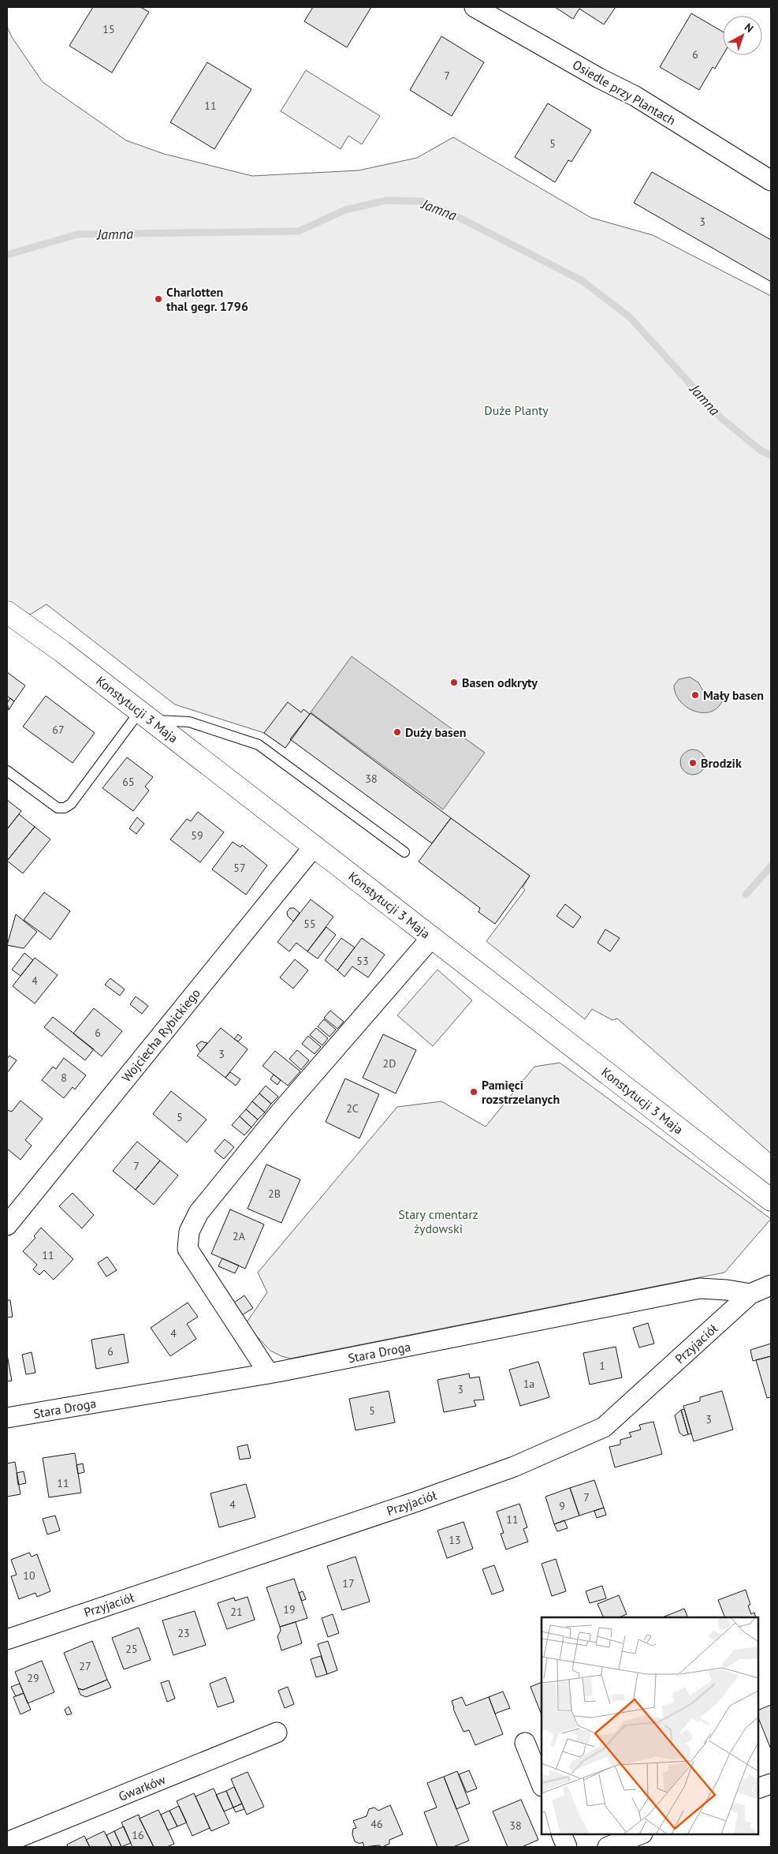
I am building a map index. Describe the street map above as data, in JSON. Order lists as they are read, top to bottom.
{
  "streets": {
    "street": [
      "Osiedle przy Plantach",
      "Konstytucji 3 Maja",
      "Wojciecha Rybickiego",
      "Przyjaciół",
      "Stara Droga",
      "Gwarków"
    ]
  },
  "crossings": [
    ["Konstytucji 3 Maja", "Wojciecha Rybickiego"],
    ["Przyjaciół", "Stara Droga"]
  ],
  "water": ["Jamna"],
  "parks": ["Duże Planty", "Stary cmentarz żydowski"],
  "places": [
    "Charlotten thal gegr. 1796",
    "Basen odkryty",
    "Mały basen",
    "Duży basen",
    "Brodzik",
    "Pamięci rozstrzelanych"
  ],
  "house_numbers": [
    "15",
    "6",
    "7",
    "11",
    "5",
    "3",
    "67",
    "38",
    "65",
    "59",
    "57",
    "55",
    "53",
    "4",
    "6",
    "3",
    "2D",
    "8",
    "2C",
    "5",
    "7",
    "2B",
    "2A",
    "11",
    "4",
    "6",
    "1",
    "1a",
    "3",
    "5",
    "3",
    "11",
    "7",
    "4",
    "9",
    "11",
    "13",
    "10",
    "17",
    "19",
    "21",
    "23",
    "25",
    "27",
    "29",
    "46",
    "38",
    "16"
  ],
  "north": "top right"
}
